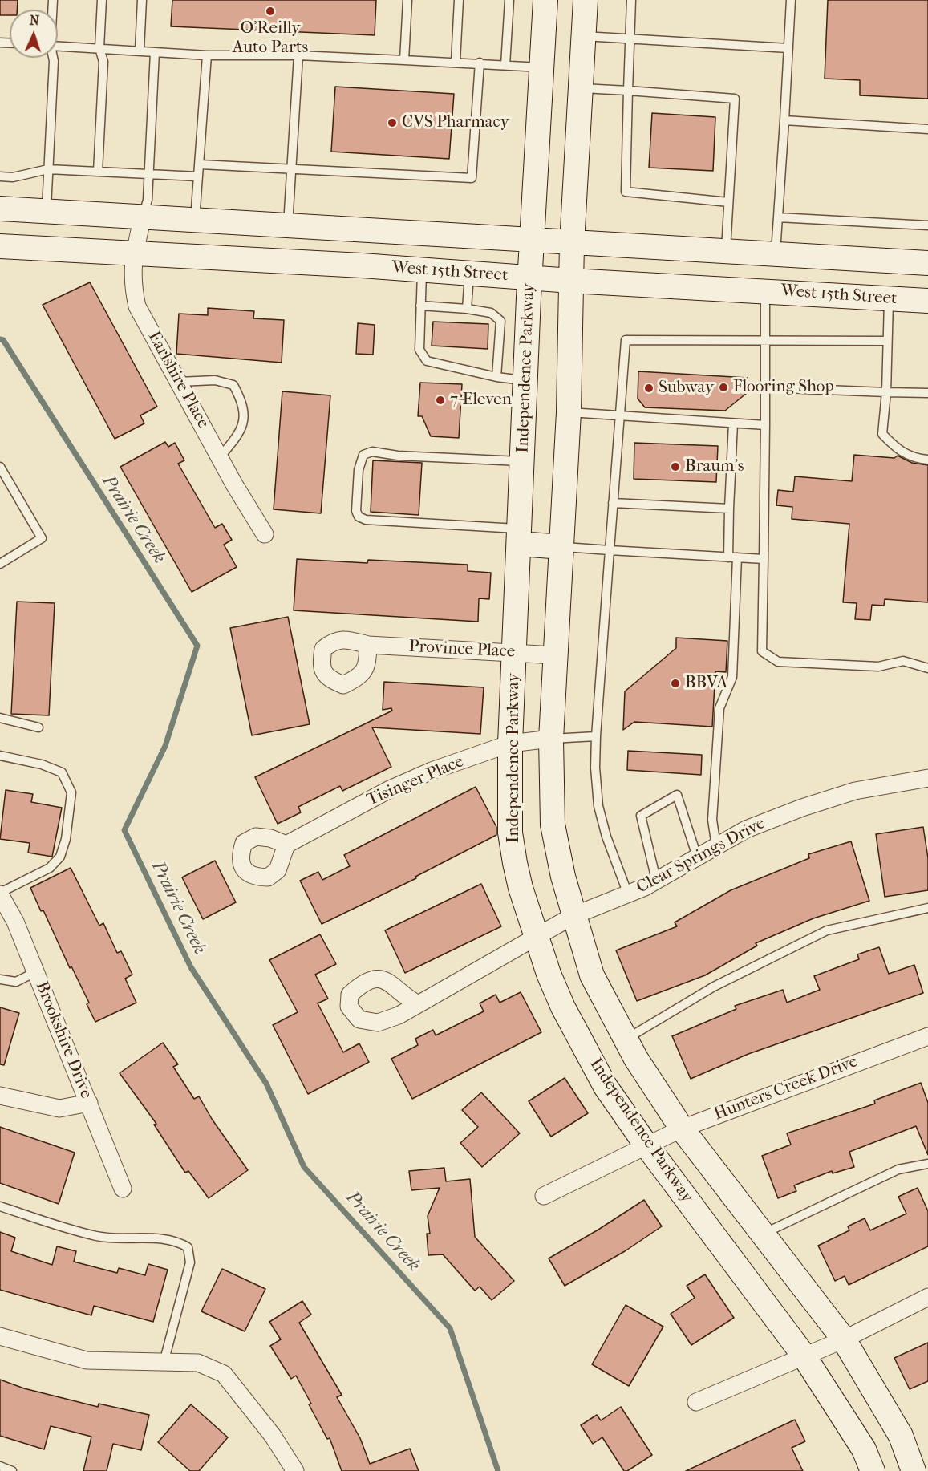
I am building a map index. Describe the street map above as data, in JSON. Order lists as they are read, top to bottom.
{
  "streets": {
    "main road": ["West 15th Street", "Independence Parkway"],
    "street": [
      "Earlshire Place",
      "Province Place",
      "Tisinger Place",
      "Clear Springs Drive",
      "Brookshire Drive",
      "Hunters Creek Drive"
    ]
  },
  "crossings": [
    ["West 15th Street", "Independence Parkway"],
    ["West 15th Street", "Earlshire Place"],
    ["Independence Parkway", "Province Place"],
    ["Independence Parkway", "Tisinger Place"],
    ["Independence Parkway", "Clear Springs Drive"],
    ["Independence Parkway", "Hunters Creek Drive"]
  ],
  "water": ["Prairie Creek"],
  "places": [
    "O'Reilly Auto Parts",
    "CVS Pharmacy",
    "Flooring Shop",
    "Subway",
    "7-Eleven",
    "Braum's",
    "BBVA"
  ],
  "north": "top"
}
